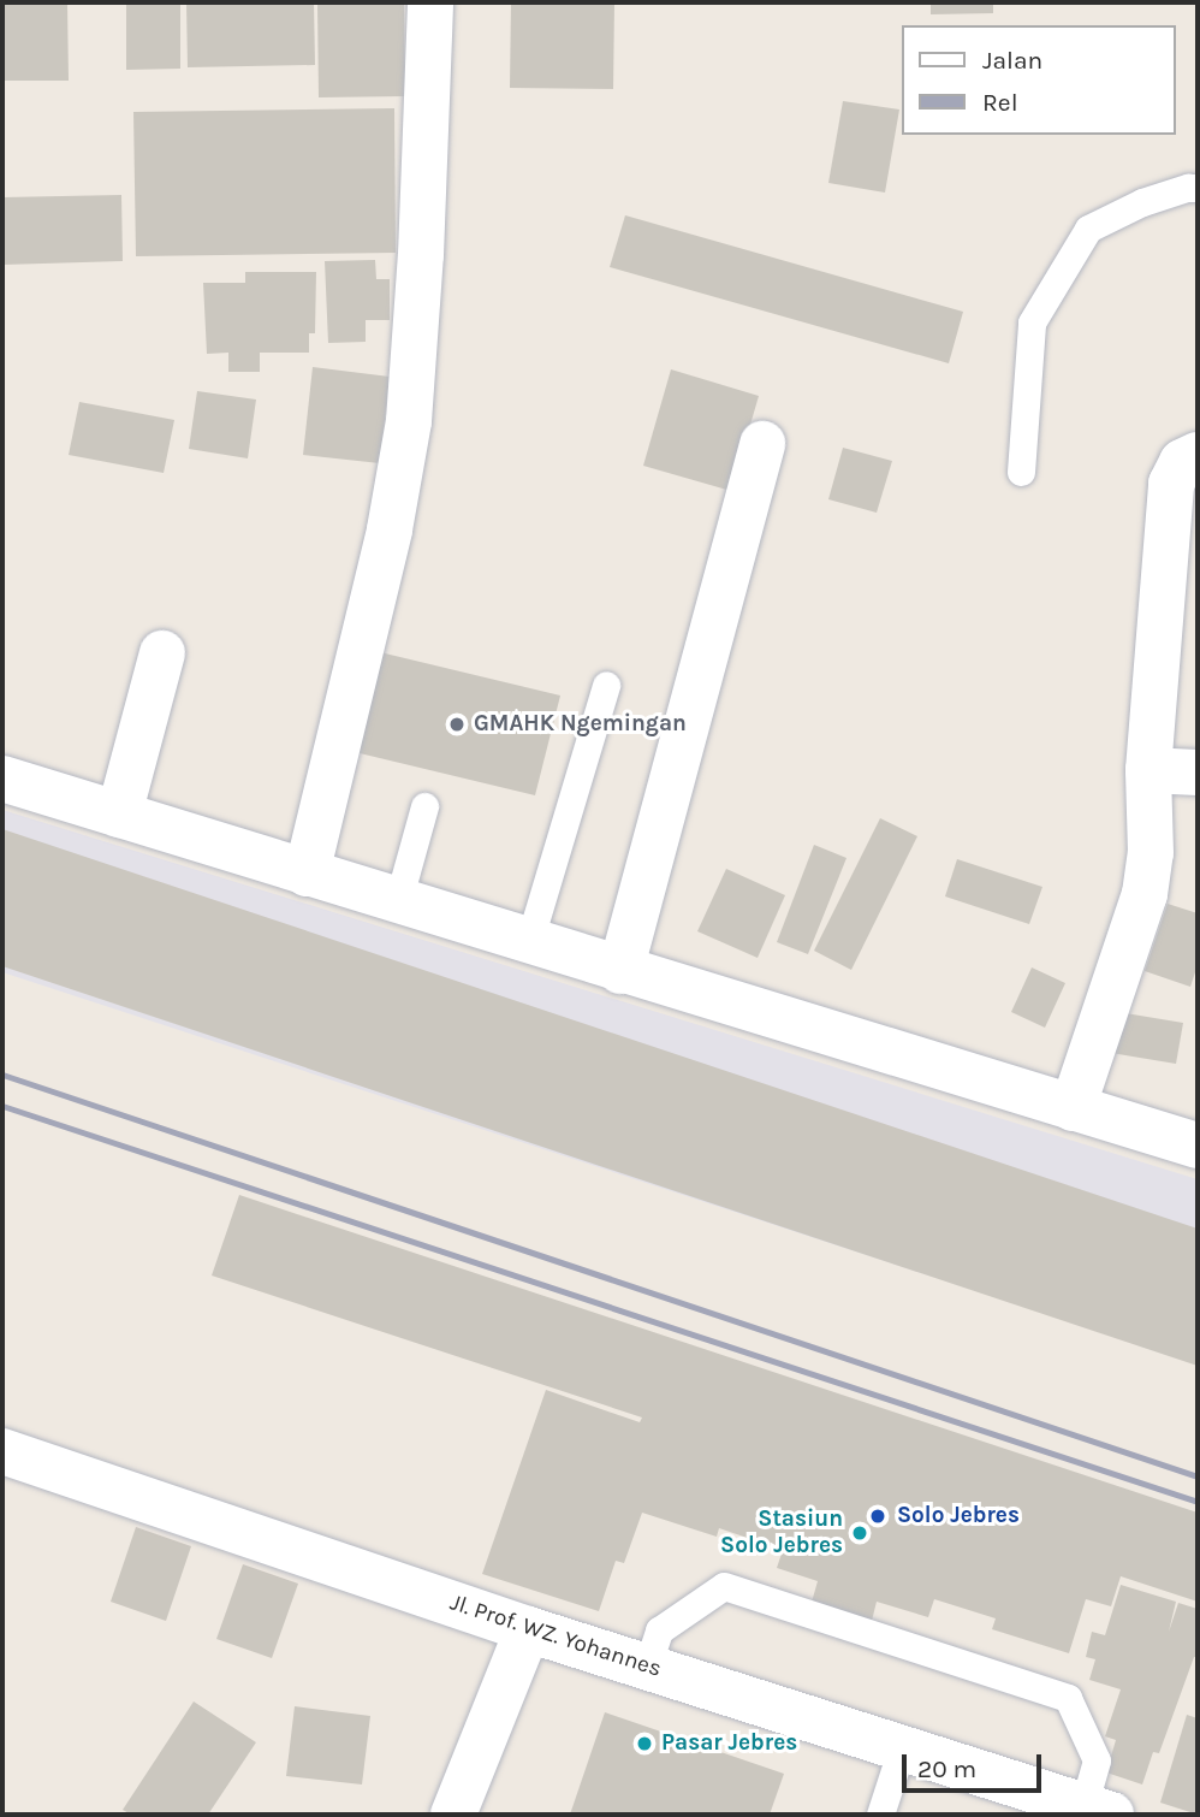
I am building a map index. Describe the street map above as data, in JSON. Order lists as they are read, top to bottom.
{
  "streets": {
    "street": ["Jl. Prof. WZ. Yohannes"]
  },
  "places": [
    "GMAHK Ngemingan",
    "Solo Jebres",
    "Stasiun Solo Jebres",
    "Pasar Jebres"
  ],
  "legend": ["Jalan", "Rel"],
  "scale_bar": "20 m"
}
